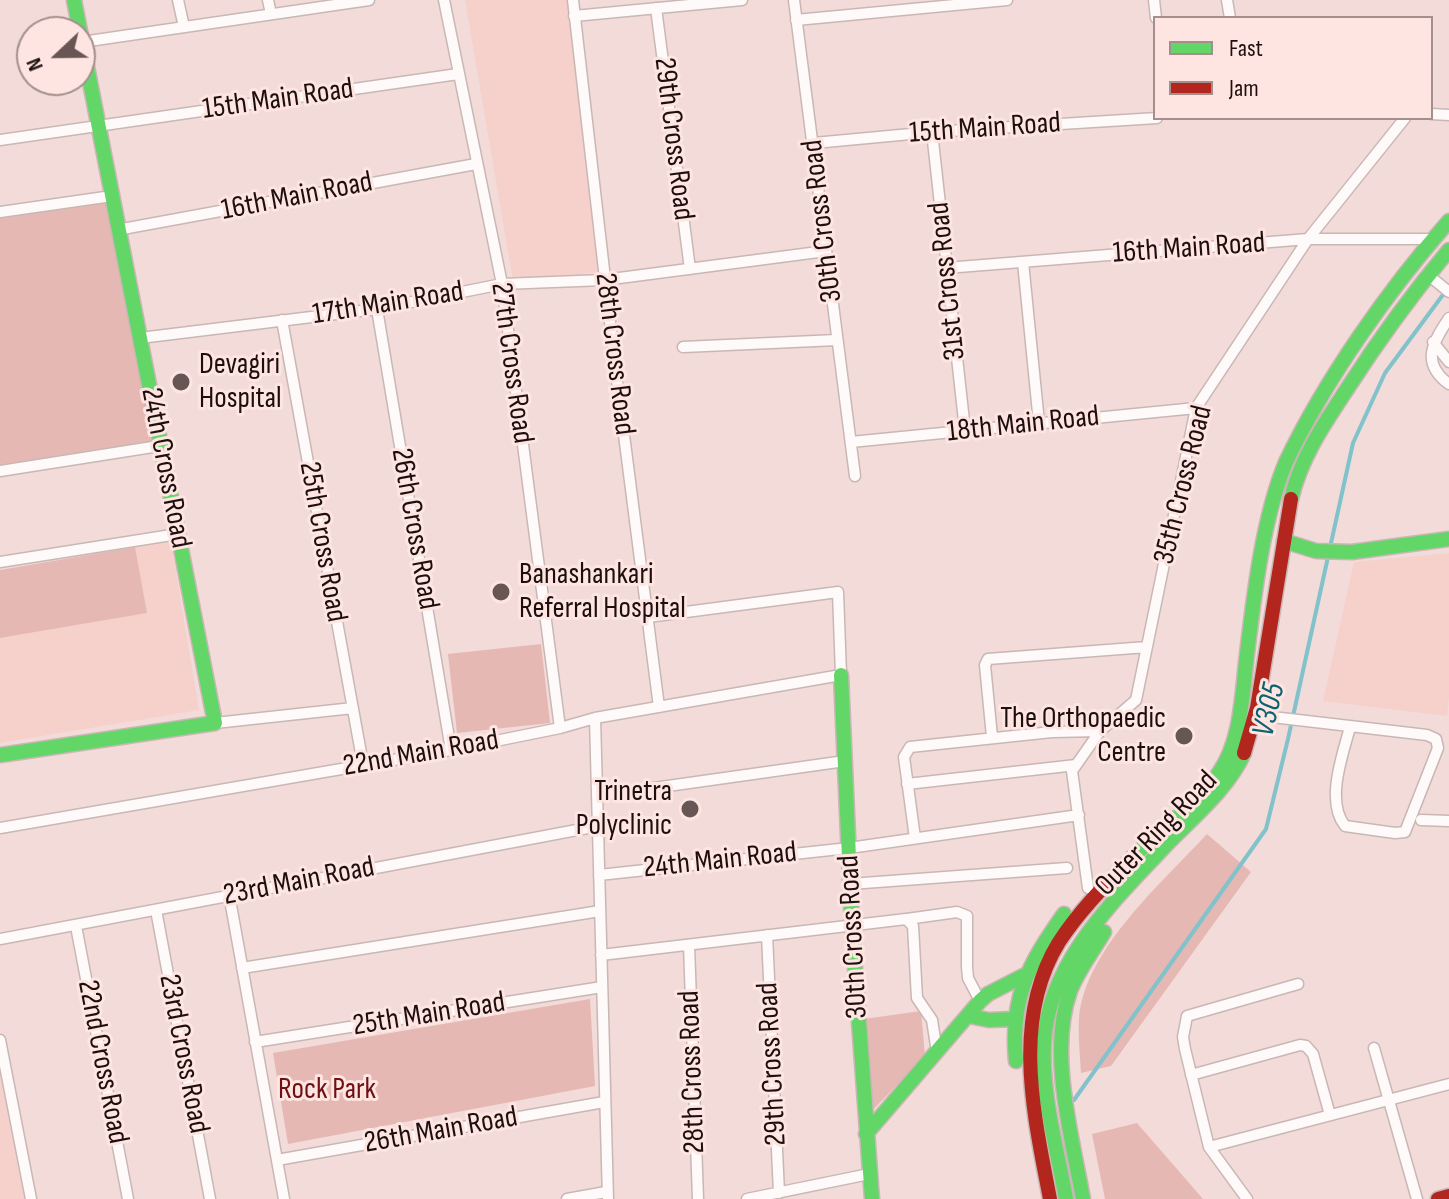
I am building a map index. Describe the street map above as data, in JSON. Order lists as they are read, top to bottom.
{
  "streets": {
    "main road": ["30th Cross Road", "24th Cross Road", "Outer Ring Road"],
    "street": [
      "15th Main Road",
      "29th Cross Road",
      "16th Main Road",
      "31st Cross Road",
      "17th Main Road",
      "28th Cross Road",
      "27th Cross Road",
      "18th Main Road",
      "35th Cross Road",
      "26th Cross Road",
      "25th Cross Road",
      "22nd Main Road",
      "24th Main Road",
      "23rd Main Road",
      "25th Main Road",
      "23rd Cross Road",
      "22nd Cross Road",
      "26th Main Road"
    ]
  },
  "crossings": [
    ["15th Main Road", "30th Cross Road"],
    ["15th Main Road", "31st Cross Road"],
    ["15th Main Road", "27th Cross Road"],
    ["15th Main Road", "24th Cross Road"],
    ["29th Cross Road", "17th Main Road"],
    ["16th Main Road", "31st Cross Road"],
    ["16th Main Road", "27th Cross Road"],
    ["16th Main Road", "24th Cross Road"],
    ["16th Main Road", "35th Cross Road"],
    ["16th Main Road", "Outer Ring Road"],
    ["30th Cross Road", "17th Main Road"],
    ["30th Cross Road", "18th Main Road"],
    ["30th Cross Road", "22nd Main Road"],
    ["30th Cross Road", "24th Main Road"],
    ["31st Cross Road", "18th Main Road"],
    ["17th Main Road", "28th Cross Road"],
    ["17th Main Road", "27th Cross Road"],
    ["17th Main Road", "24th Cross Road"],
    ["17th Main Road", "26th Cross Road"],
    ["17th Main Road", "25th Cross Road"],
    ["28th Cross Road", "22nd Main Road"],
    ["27th Cross Road", "22nd Main Road"],
    ["18th Main Road", "35th Cross Road"],
    ["26th Cross Road", "22nd Main Road"],
    ["25th Cross Road", "22nd Main Road"],
    ["23rd Main Road", "23rd Cross Road"],
    ["23rd Main Road", "22nd Cross Road"]
  ],
  "water": ["V305"],
  "parks": ["Rock Park"],
  "places": [
    "Devagiri Hospital",
    "Banashankari Referral Hospital",
    "The Orthopaedic Centre",
    "Trinetra Polyclinic"
  ],
  "legend": ["Fast", "Jam"],
  "north": "left"
}
